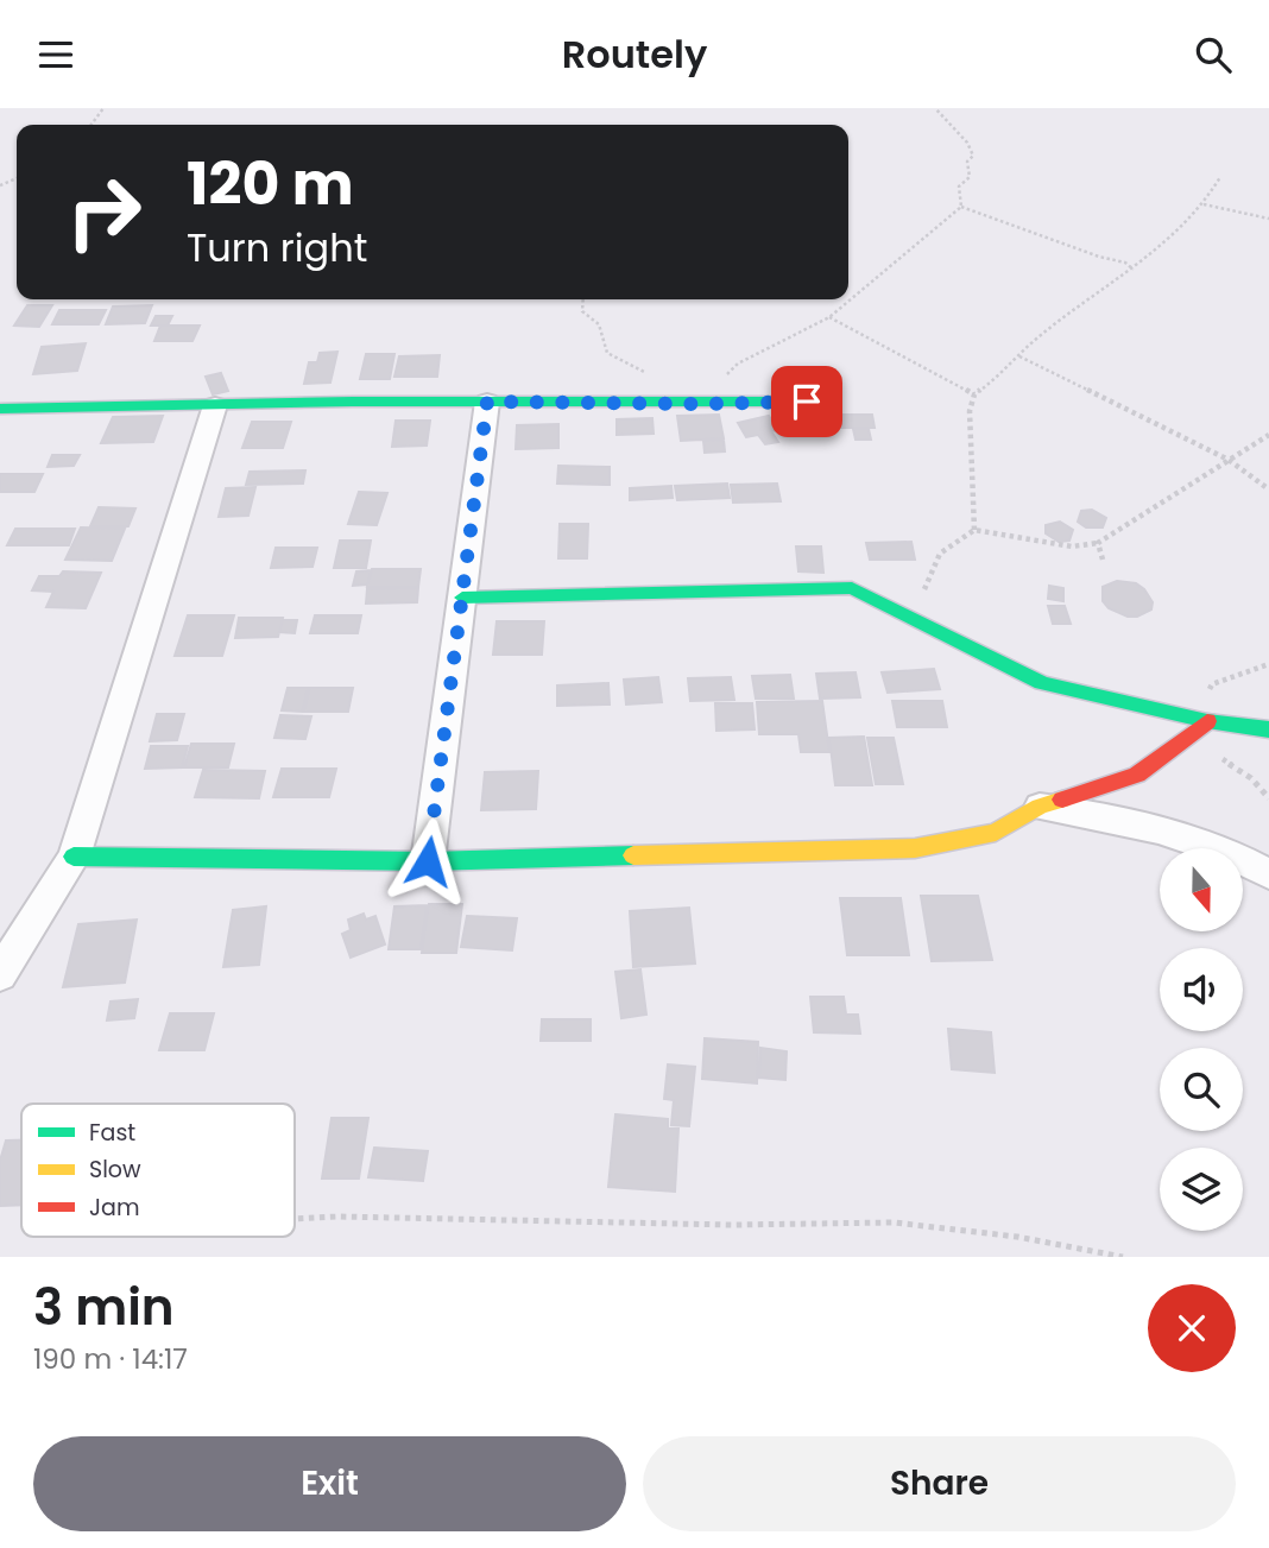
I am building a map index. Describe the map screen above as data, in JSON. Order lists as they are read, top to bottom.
{
  "legend": ["Fast", "Slow", "Jam"],
  "north": "bottom",
  "page": {
    "header": "Routely",
    "turn": ["120 m", "Turn right"],
    "heading": ["3 min", "190 m · 14:17"],
    "buttons": ["Exit", "Share"]
  }
}
